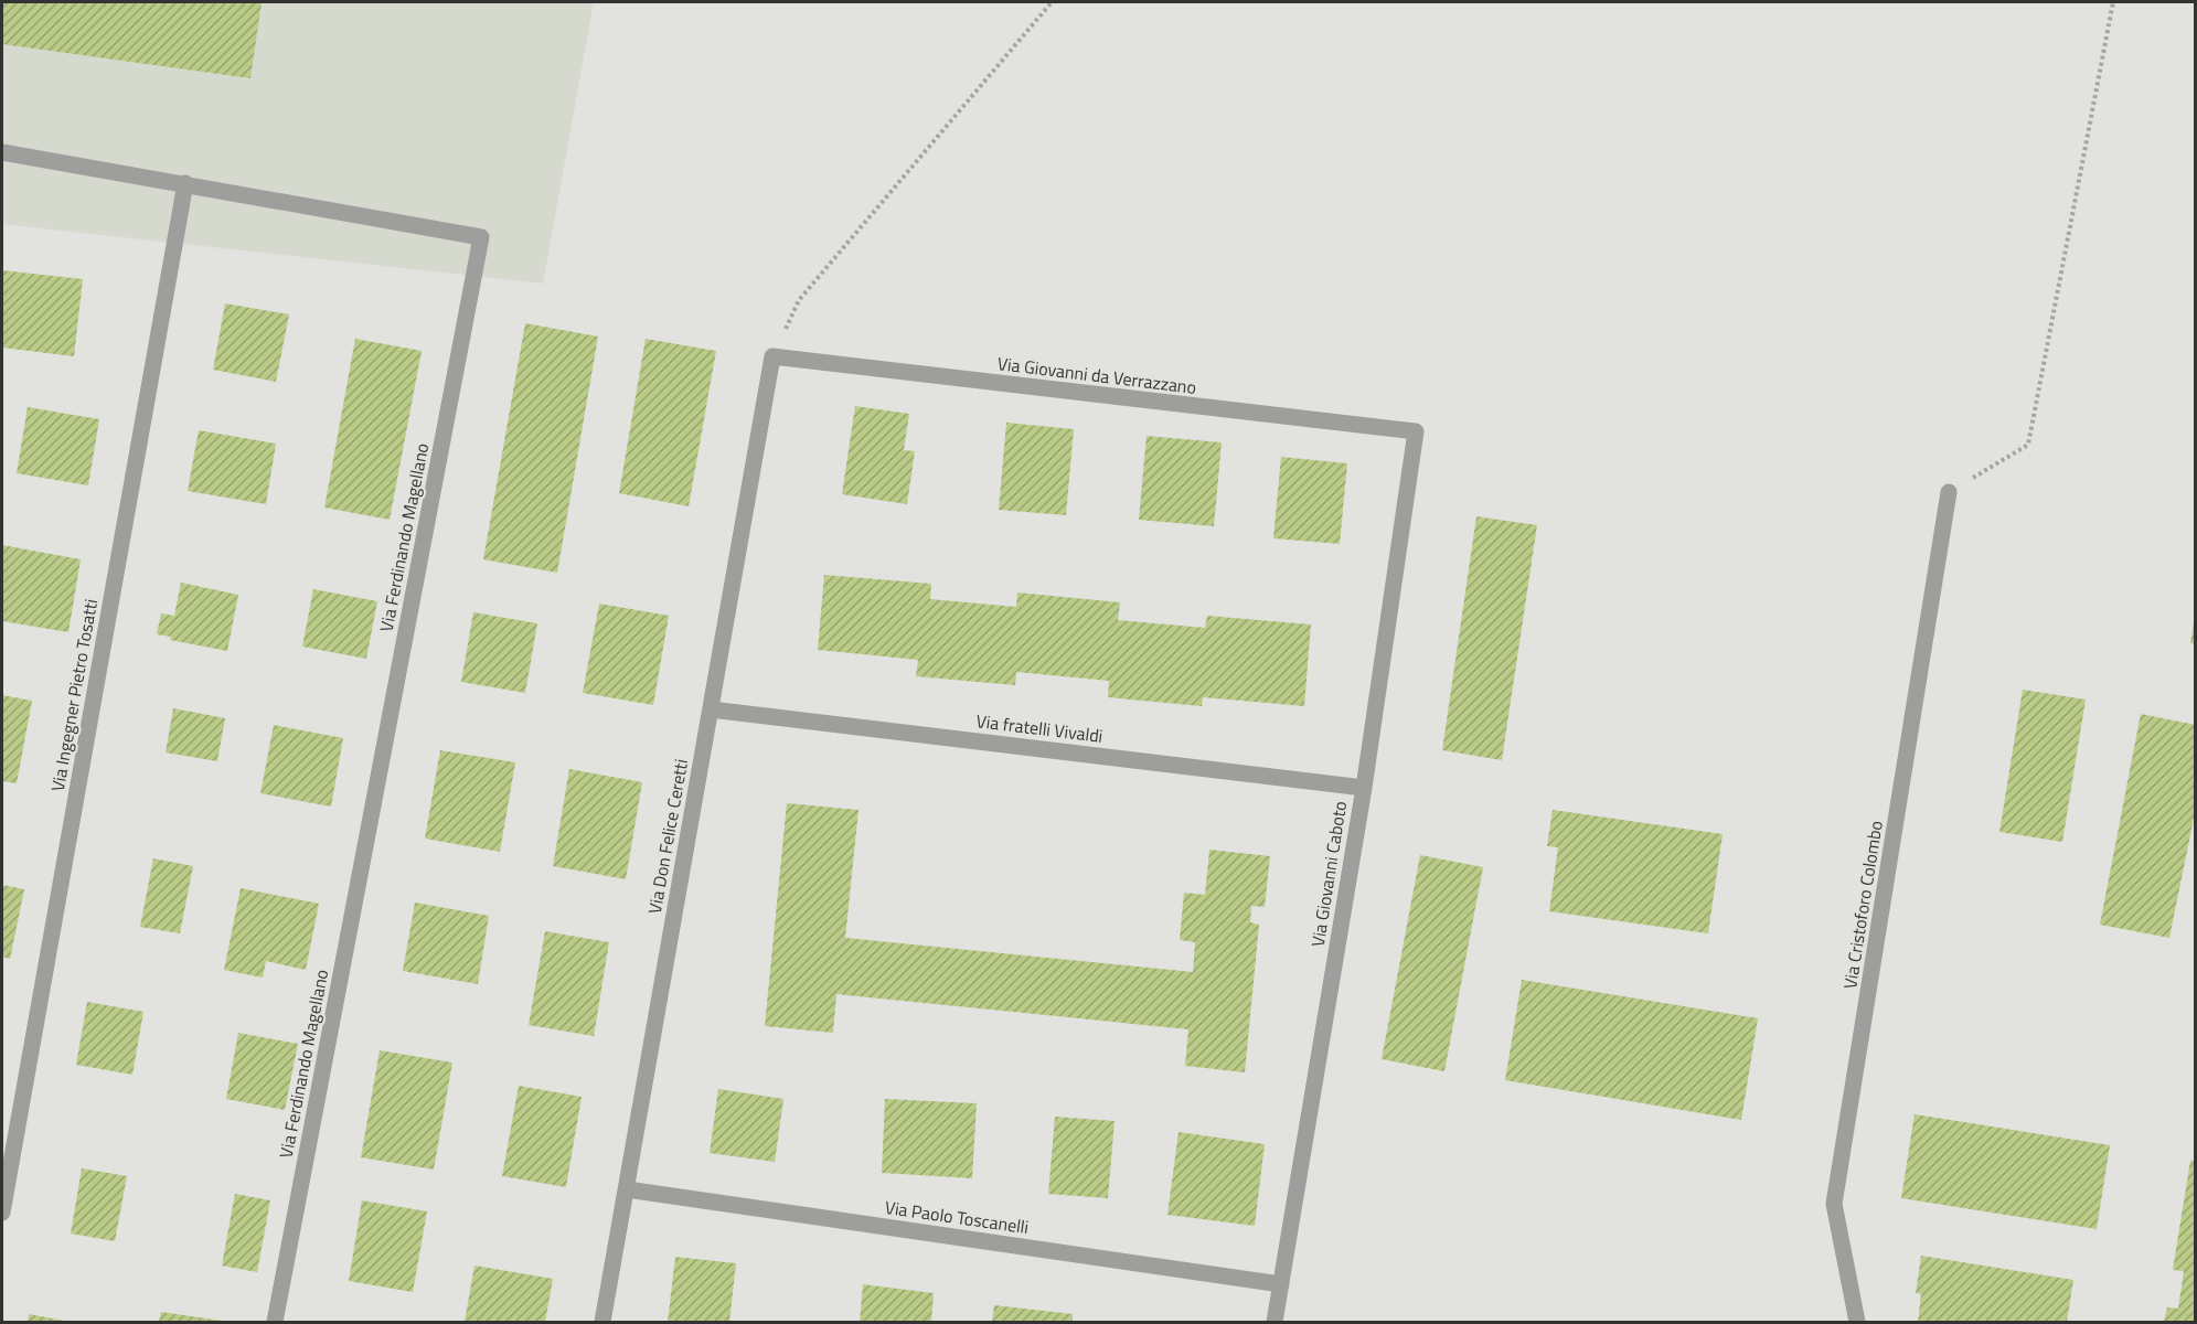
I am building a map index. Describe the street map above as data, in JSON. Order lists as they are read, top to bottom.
{
  "streets": {
    "street": [
      "Via Giovanni da Verrazzano",
      "Via Ferdinando Magellano",
      "Via Ingegner Pietro Tosatti",
      "Via fratelli Vivaldi",
      "Via Don Felice Ceretti",
      "Via Giovanni Caboto",
      "Via Cristoforo Colombo",
      "Via Paolo Toscanelli"
    ]
  },
  "crossings": [
    ["Via Giovanni da Verrazzano", "Via Don Felice Ceretti"],
    ["Via Giovanni da Verrazzano", "Via Giovanni Caboto"],
    ["Via Ferdinando Magellano", "Via Ingegner Pietro Tosatti"],
    ["Via fratelli Vivaldi", "Via Don Felice Ceretti"],
    ["Via fratelli Vivaldi", "Via Giovanni Caboto"],
    ["Via Don Felice Ceretti", "Via Paolo Toscanelli"],
    ["Via Giovanni Caboto", "Via Paolo Toscanelli"]
  ]
}
